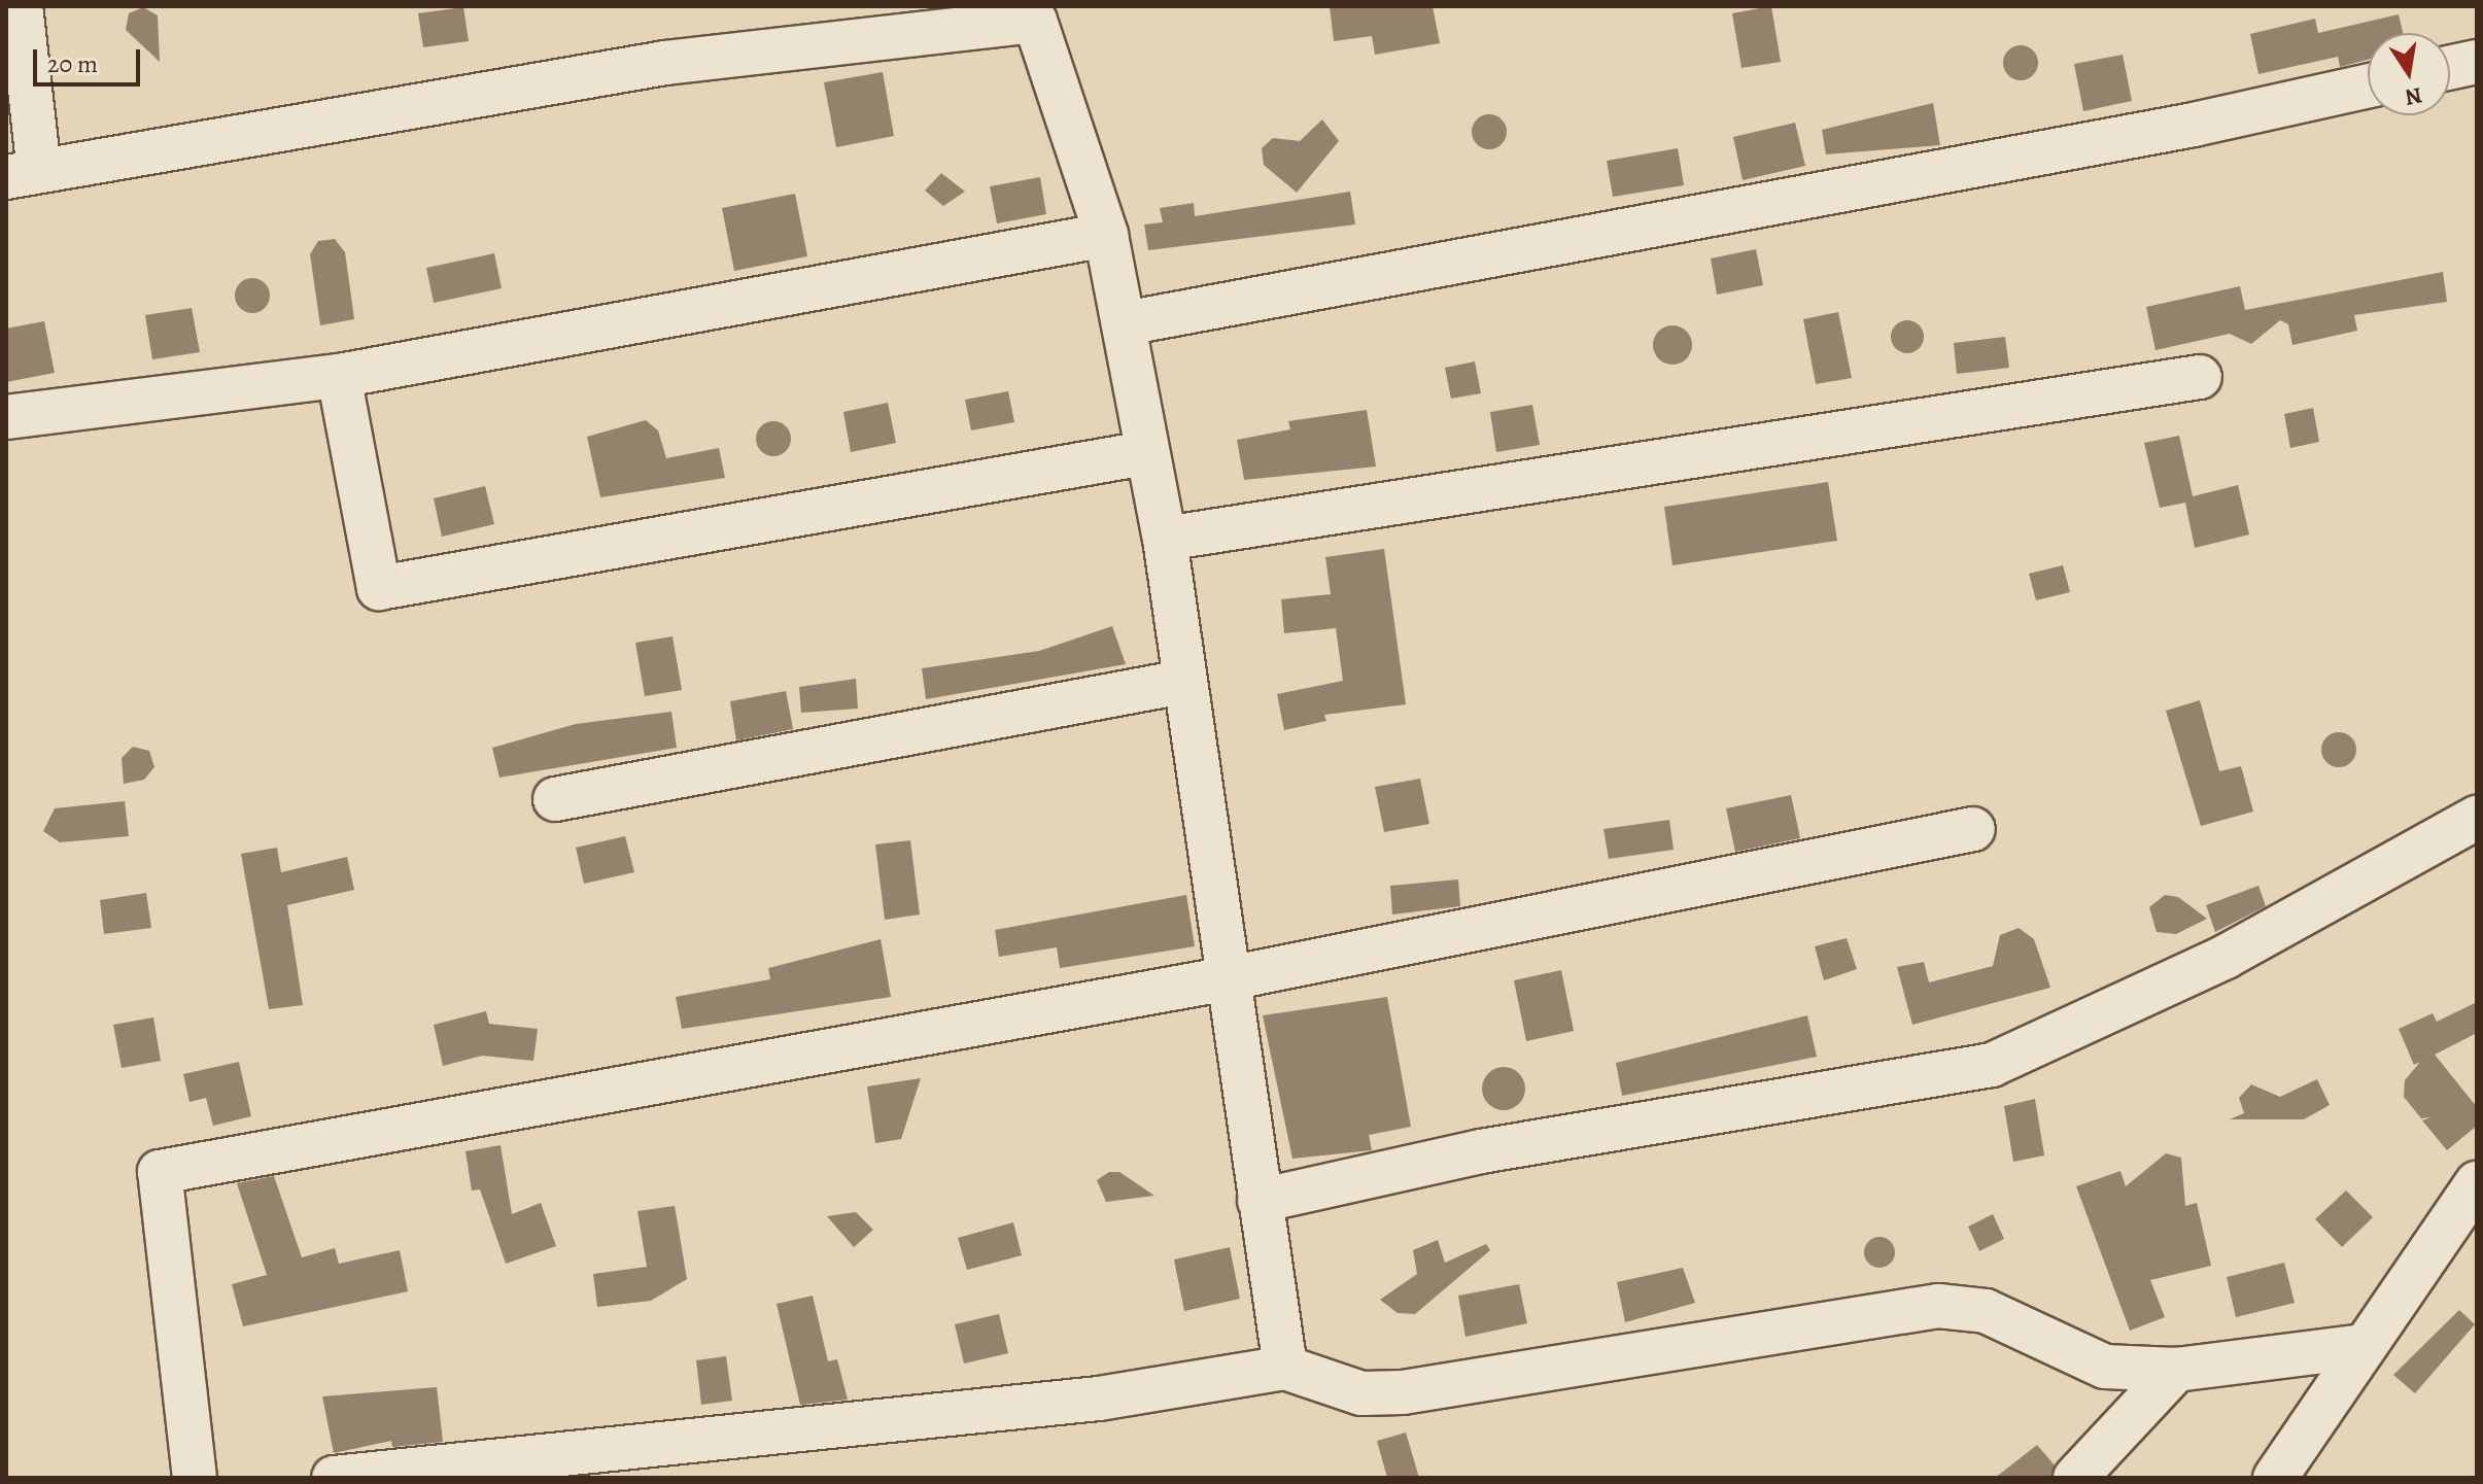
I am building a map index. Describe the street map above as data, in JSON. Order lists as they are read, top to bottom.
{
  "scale_bar": "20 m",
  "north": "bottom"
}
